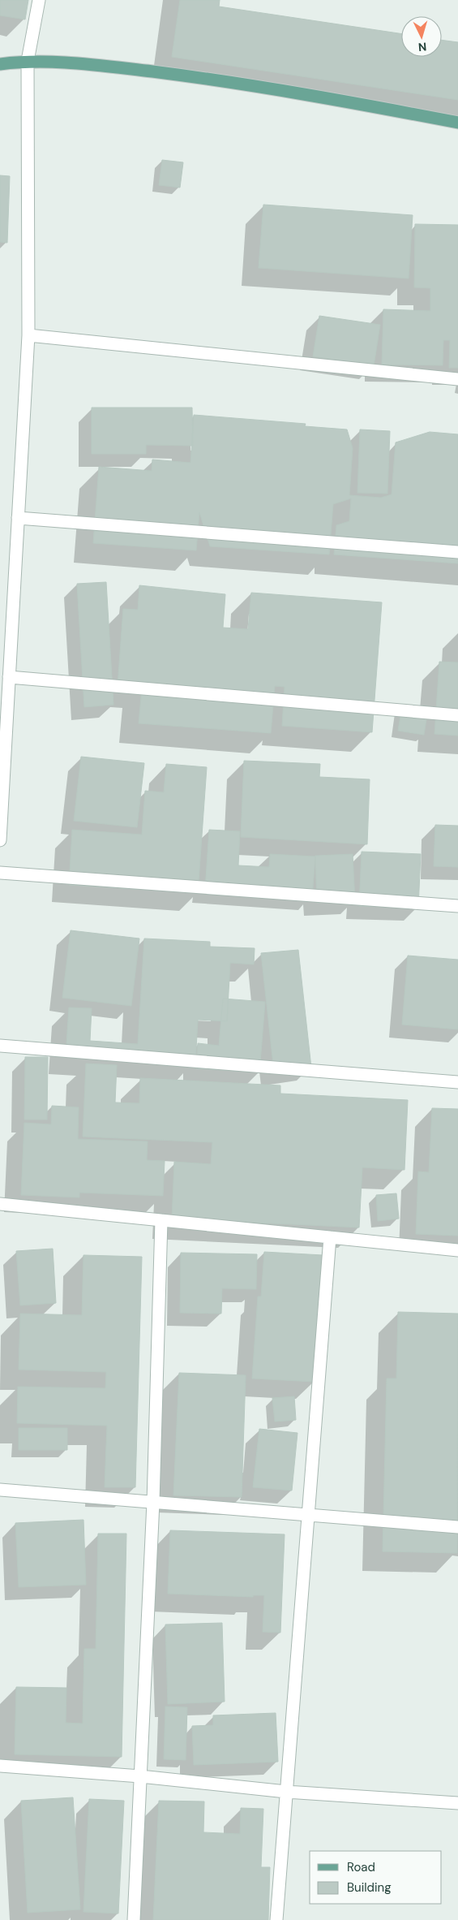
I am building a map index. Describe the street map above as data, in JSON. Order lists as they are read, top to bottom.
{
  "legend": ["Road", "Building"],
  "north": "bottom"
}
